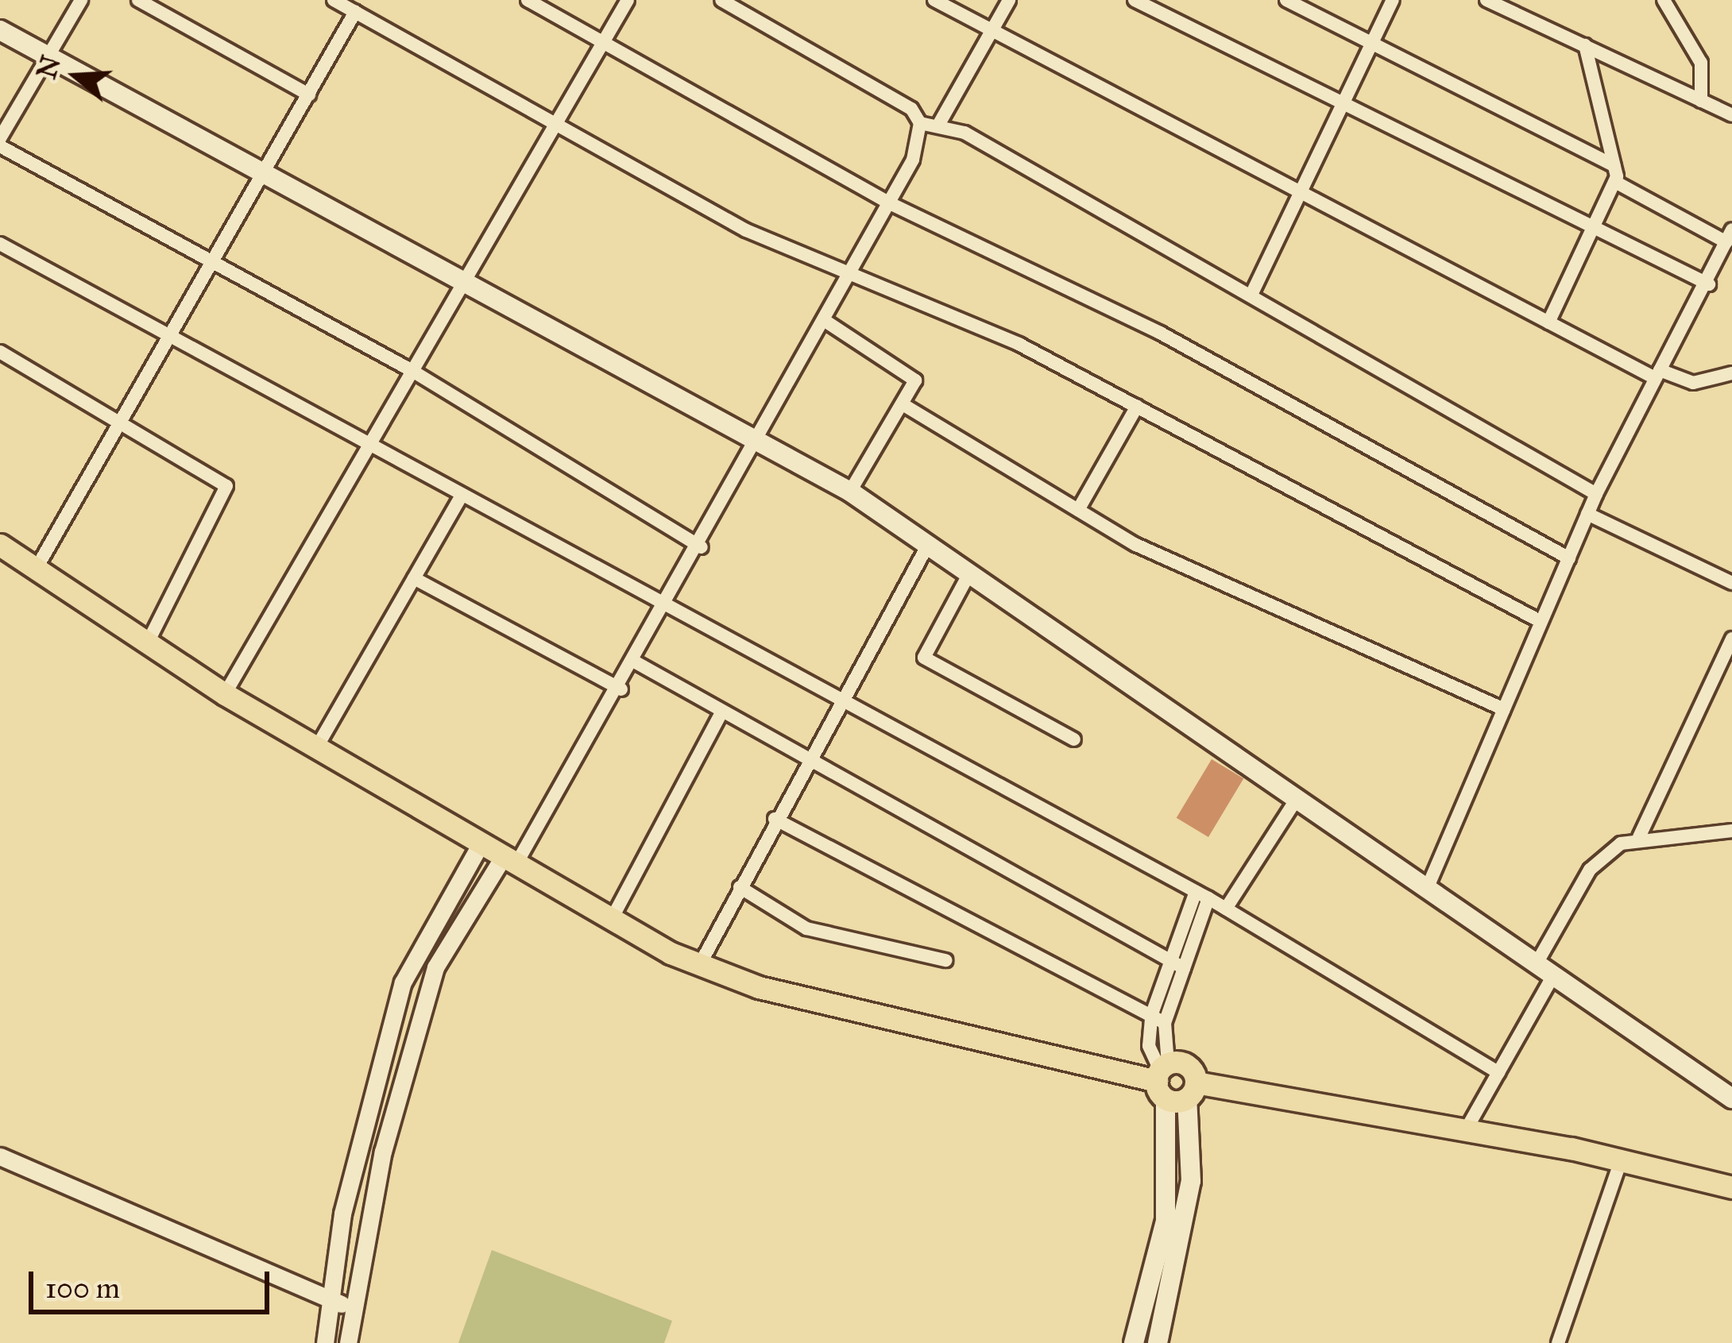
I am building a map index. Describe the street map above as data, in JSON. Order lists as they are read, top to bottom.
{
  "scale_bar": "100 m",
  "north": "left"
}
